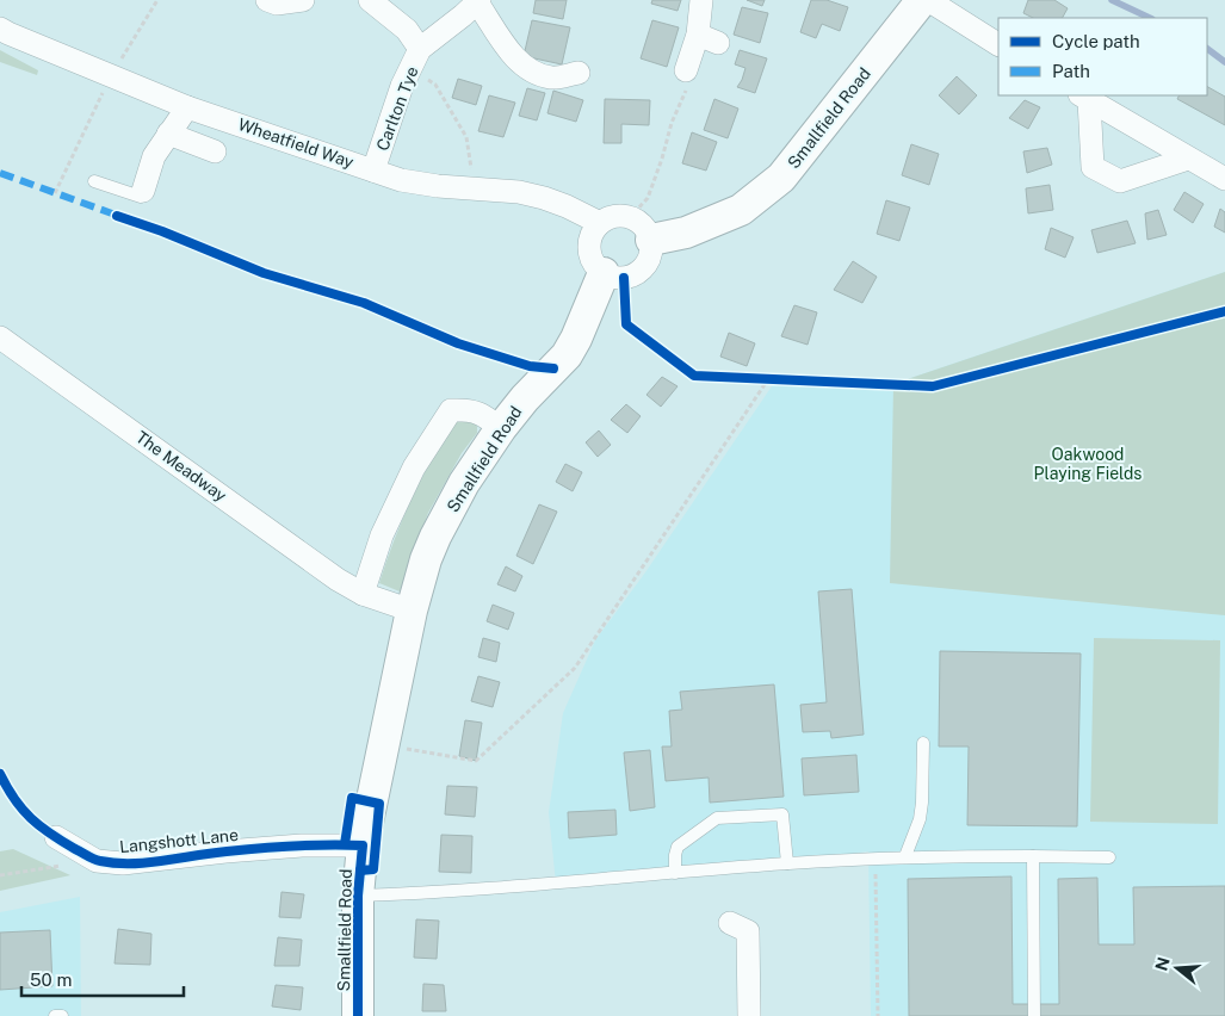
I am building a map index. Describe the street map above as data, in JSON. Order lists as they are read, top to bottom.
{
  "streets": {
    "street": [
      "Carlton Tye",
      "Smallfield Road",
      "Wheatfield Way",
      "The Meadway",
      "Langshott Lane"
    ]
  },
  "crossings": [
    ["Carlton Tye", "Wheatfield Way"],
    ["Smallfield Road", "Wheatfield Way"],
    ["Smallfield Road", "The Meadway"],
    ["Smallfield Road", "Langshott Lane"]
  ],
  "parks": ["Oakwood Playing Fields"],
  "legend": ["Cycle path", "Path"],
  "scale_bar": "50 m",
  "north": "left"
}
